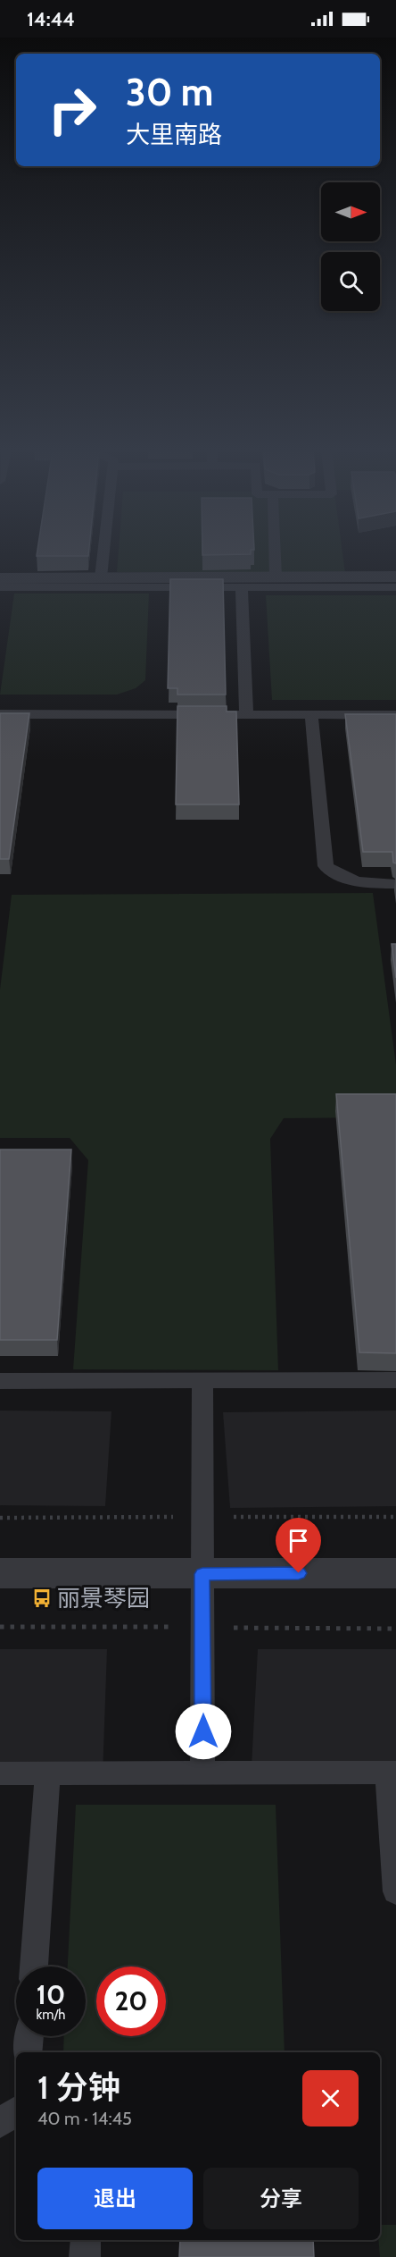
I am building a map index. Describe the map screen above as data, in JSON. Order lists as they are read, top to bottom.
{
  "places": {
    "bus stop": ["丽景琴园"]
  },
  "north": "right",
  "page": {
    "status": "14:44",
    "turn": ["30 m", "大里南路"],
    "speed": "10 km/h",
    "limit": "20",
    "heading": ["1 分钟", "40 m · 14:45"],
    "buttons": ["退出", "分享"]
  }
}
